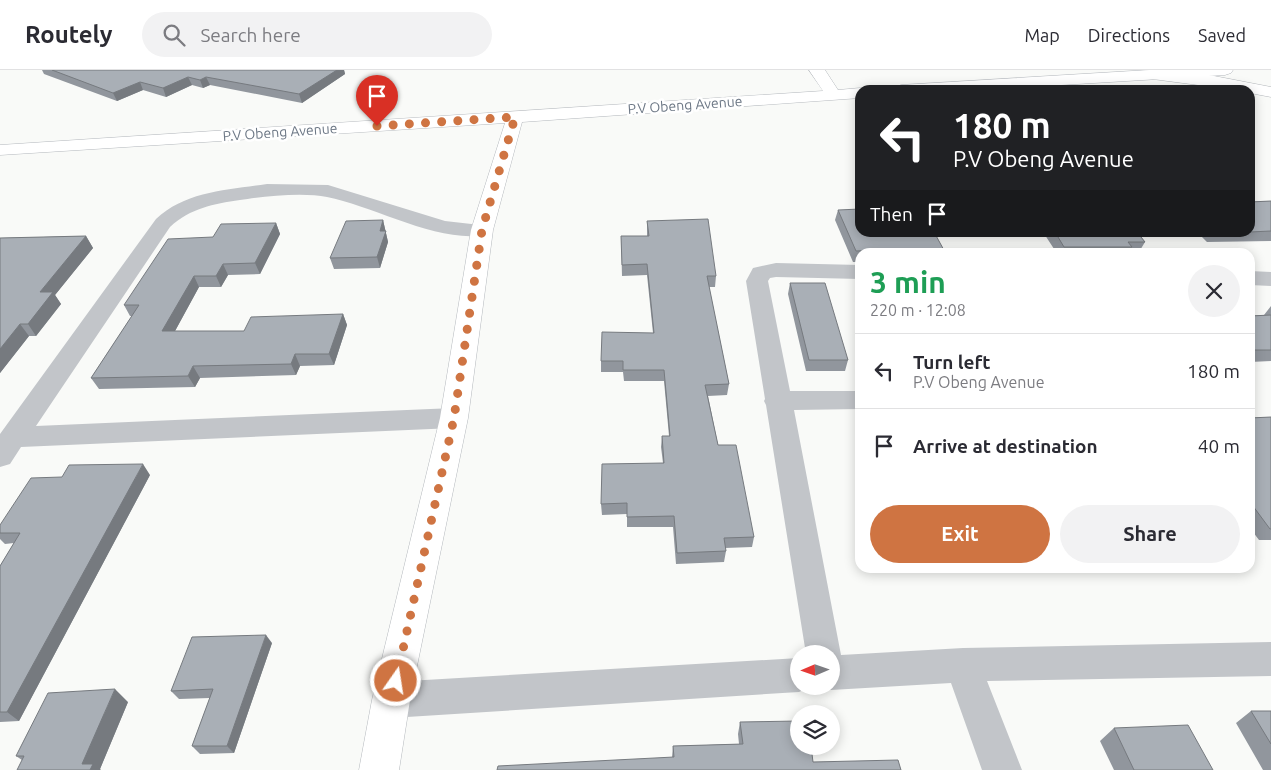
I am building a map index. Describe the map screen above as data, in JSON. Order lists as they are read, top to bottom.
{
  "streets": {
    "main road": ["P.V Obeng Avenue"]
  },
  "north": "left",
  "page": {
    "header": "Routely",
    "search": "Search here",
    "nav": ["Map", "Directions", "Saved"],
    "turn": ["180 m", "P.V Obeng Avenue"],
    "then": "Then",
    "heading": ["3 min", "220 m · 12:08"],
    "list": [
      {
        "name": "Turn left",
        "note": "P.V Obeng Avenue",
        "value": "180 m"
      },
      {
        "name": "Arrive at destination",
        "value": "40 m"
      }
    ],
    "buttons": ["Exit", "Share"]
  }
}
